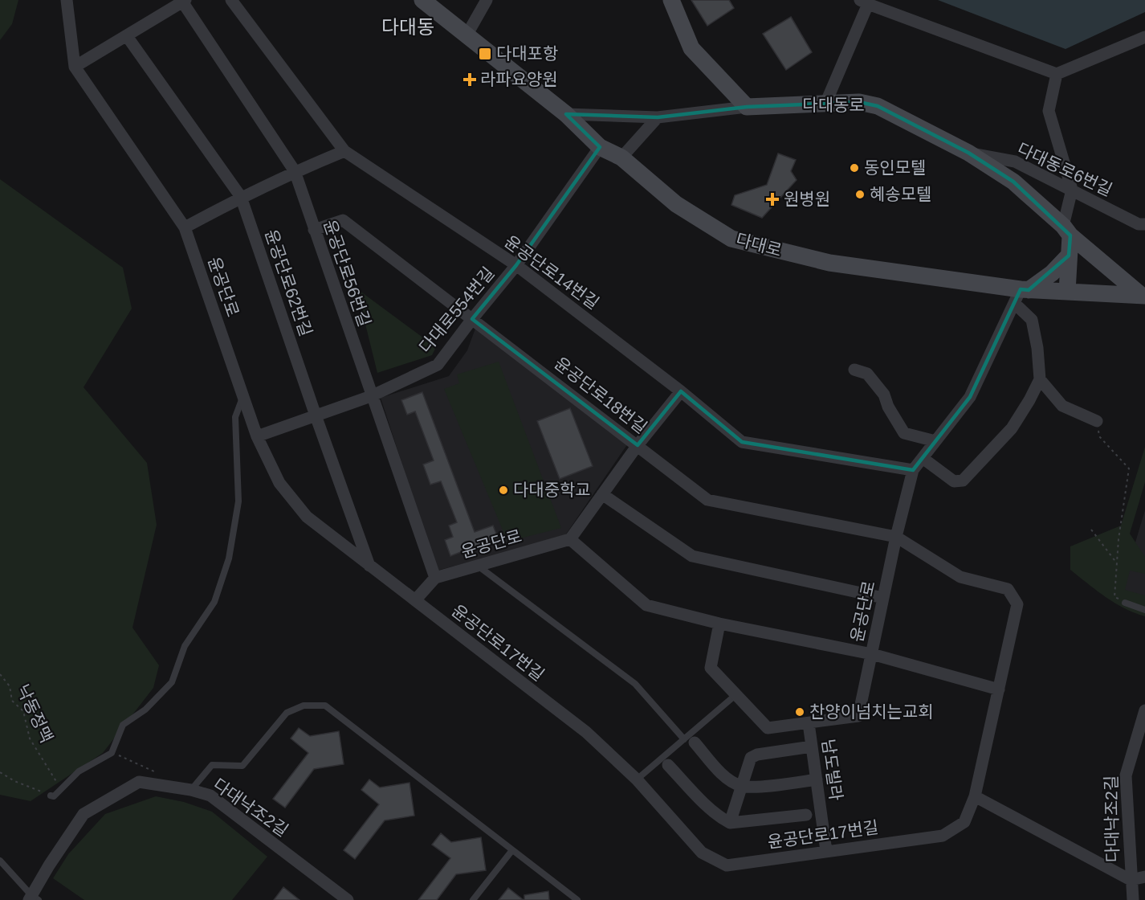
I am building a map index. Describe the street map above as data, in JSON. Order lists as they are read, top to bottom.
{
  "streets": {
    "main road": ["다대동로", "다대로"],
    "street": [
      "다대동로6번길",
      "윤공단로14번길",
      "윤공단로56번길",
      "윤공단로62번길",
      "윤공단로",
      "다대로554번길",
      "윤공단로18번길",
      "윤공단로17번길",
      "남도빌라",
      "다대낙조2길"
    ],
    "path": ["낙동정맥"]
  },
  "crossings": [
    ["다대동로", "다대동로6번길"],
    ["다대동로", "다대로"],
    ["다대로", "윤공단로"],
    ["다대로", "다대로554번길"],
    ["윤공단로14번길", "윤공단로"],
    ["윤공단로14번길", "다대로554번길"],
    ["윤공단로56번길", "윤공단로"],
    ["윤공단로56번길", "다대로554번길"],
    ["윤공단로56번길", "윤공단로18번길"],
    ["윤공단로62번길", "윤공단로"],
    ["윤공단로62번길", "다대로554번길"],
    ["윤공단로", "다대로554번길"],
    ["윤공단로", "윤공단로18번길"],
    ["윤공단로", "윤공단로17번길"],
    ["다대로554번길", "윤공단로18번길"],
    ["윤공단로18번길", "윤공단로17번길"],
    ["윤공단로17번길", "남도빌라"]
  ],
  "districts": ["다대동"],
  "places": {
    "transit": ["다대포항"],
    "health": ["라파요양원", "원병원"],
    "other": [
      "동인모텔",
      "혜송모텔",
      "다대중학교",
      "찬양이넘치는교회"
    ]
  }
}
